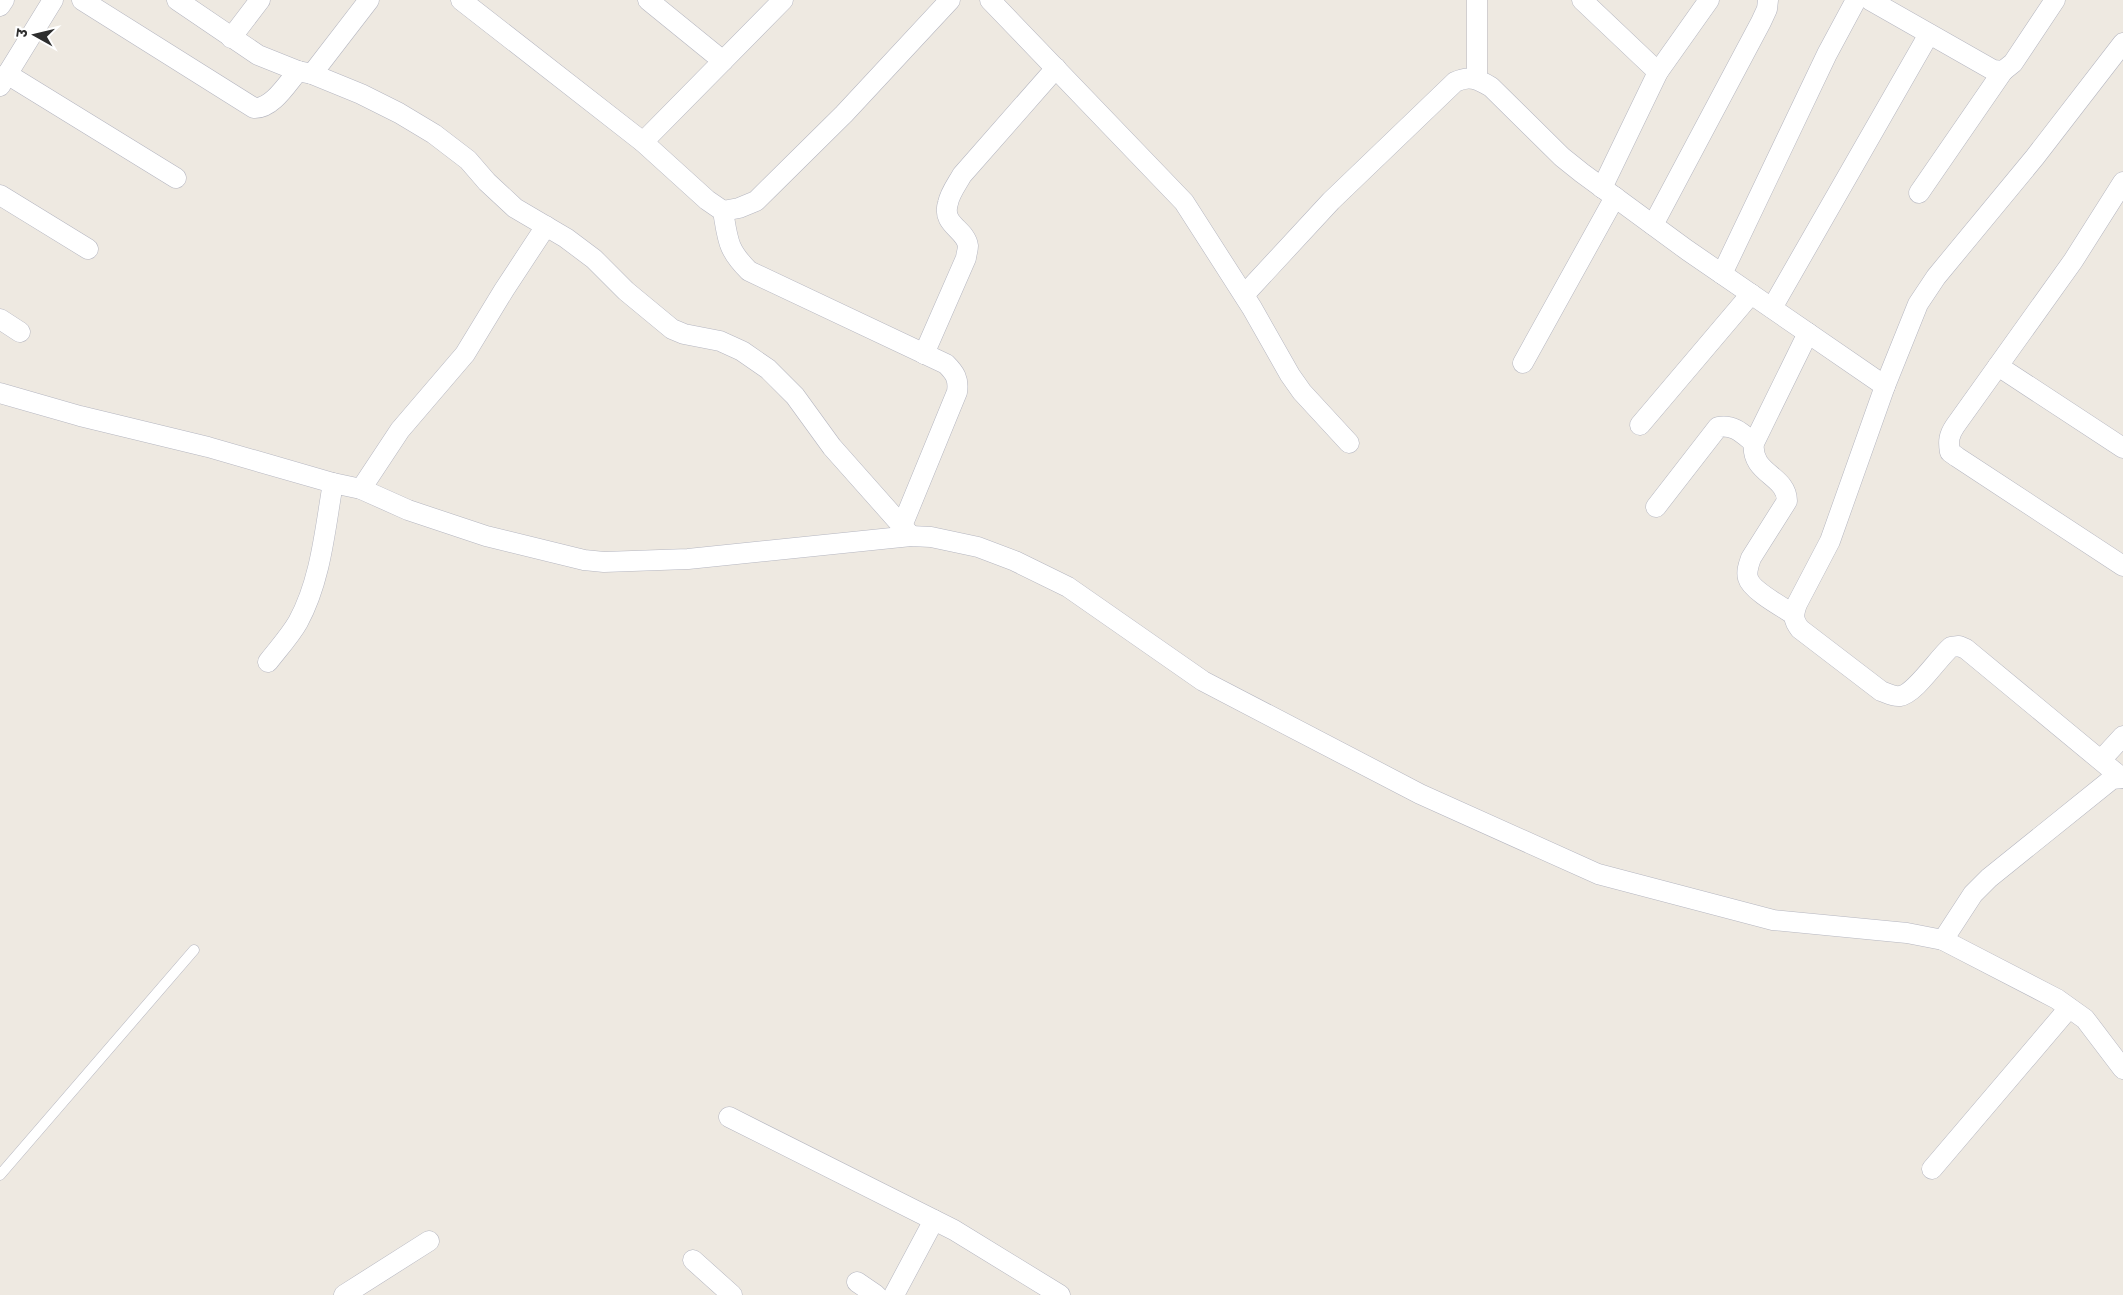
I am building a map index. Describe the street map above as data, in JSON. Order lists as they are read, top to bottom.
{
  "north": "left"
}
